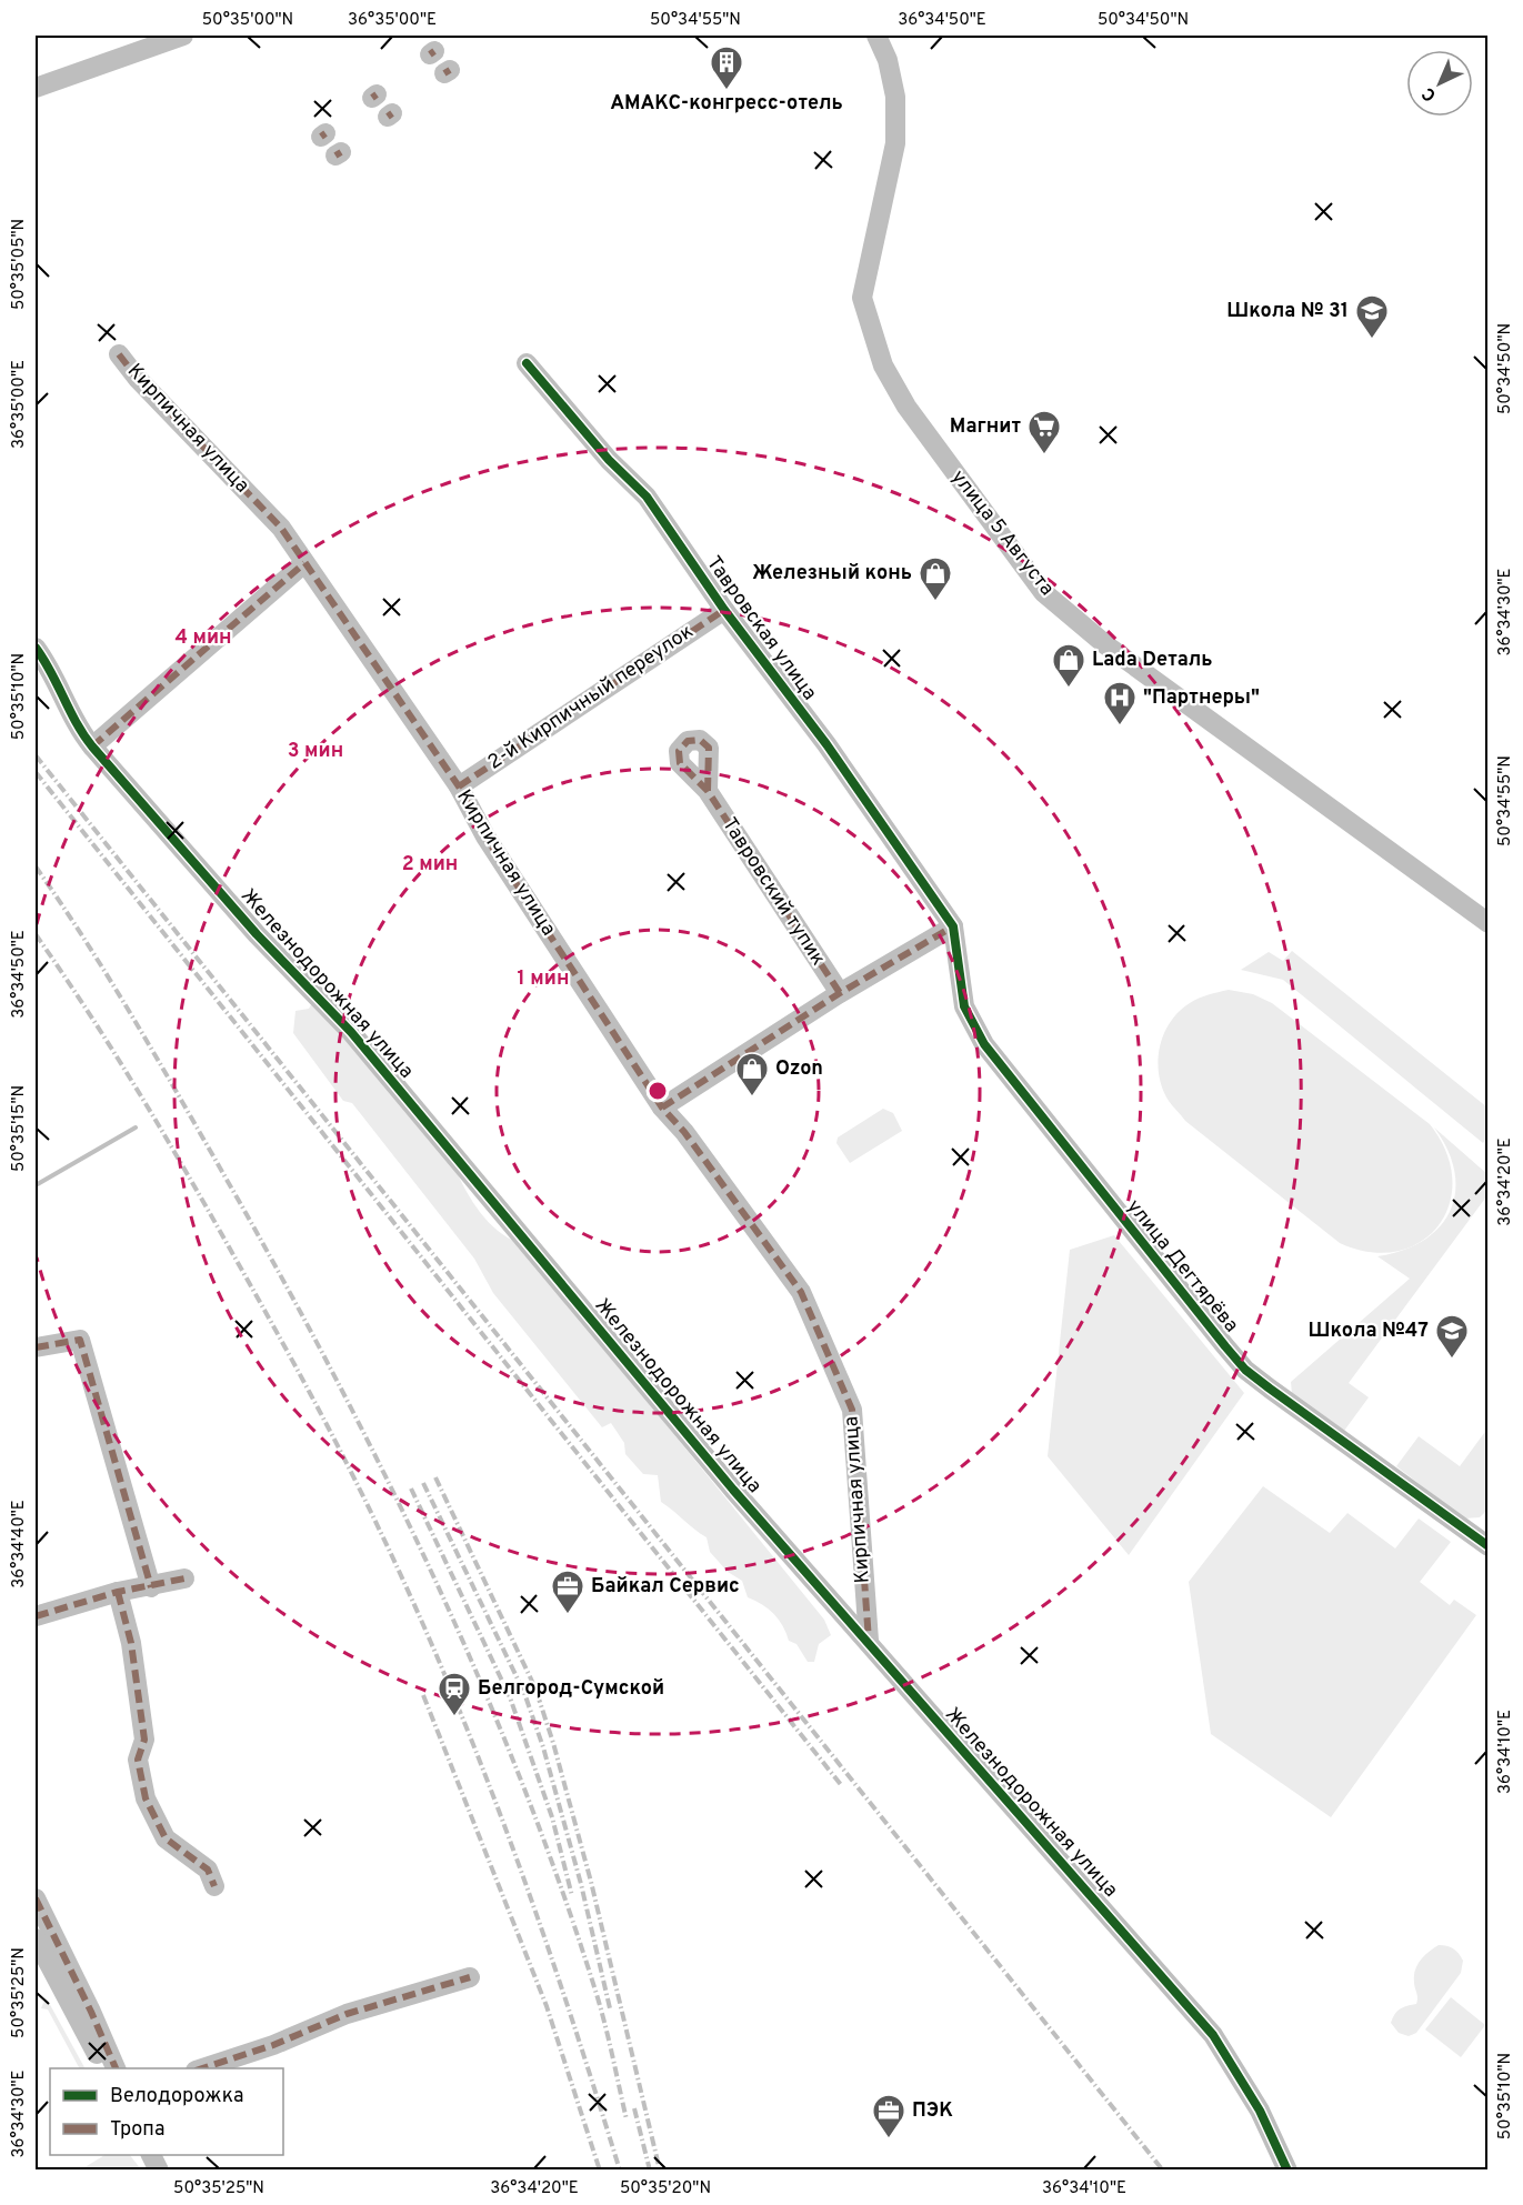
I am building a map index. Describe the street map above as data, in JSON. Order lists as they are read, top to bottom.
{
  "streets": {
    "street": [
      "Кирпичная улица",
      "улица 5 Августа",
      "Тавровская улица",
      "2-й Кирпичный переулок",
      "Тавровский тупик",
      "Железнодорожная улица",
      "улица Дегтярёва"
    ]
  },
  "crossings": [
    ["Кирпичная улица", "2-й Кирпичный переулок"],
    ["Кирпичная улица", "Железнодорожная улица"],
    ["Тавровская улица", "2-й Кирпичный переулок"],
    ["Тавровская улица", "улица Дегтярёва"]
  ],
  "places": {
    "building": ["АМАКС-конгресс-отель"],
    "school or university": ["Школа № 31", "Школа №47"],
    "supermarket": ["Магнит"],
    "shop": ["Железный конь", "Lada Dеталь", "Ozon"],
    "hospital": ["\"Партнеры\""],
    "office": ["Байкал Сервис", "ПЭК"],
    "station": ["Белгород-Сумской"]
  },
  "legend": ["Велодорожка", "Тропа"],
  "north": "bottom left",
  "coordinates": [
    "50°35'00\"N",
    "36°35'00\"E",
    "50°34'55\"N",
    "36°34'50\"E",
    "50°34'50\"N",
    "50°35'05\"N",
    "36°34'30\"E",
    "50°35'10\"N",
    "50°35'15\"N",
    "36°34'20\"E",
    "36°34'40\"E",
    "36°34'10\"E",
    "50°35'25\"N",
    "50°35'20\"N"
  ],
  "rings": [
    "4 мин",
    "3 мин",
    "2 мин",
    "1 мин"
  ]
}
